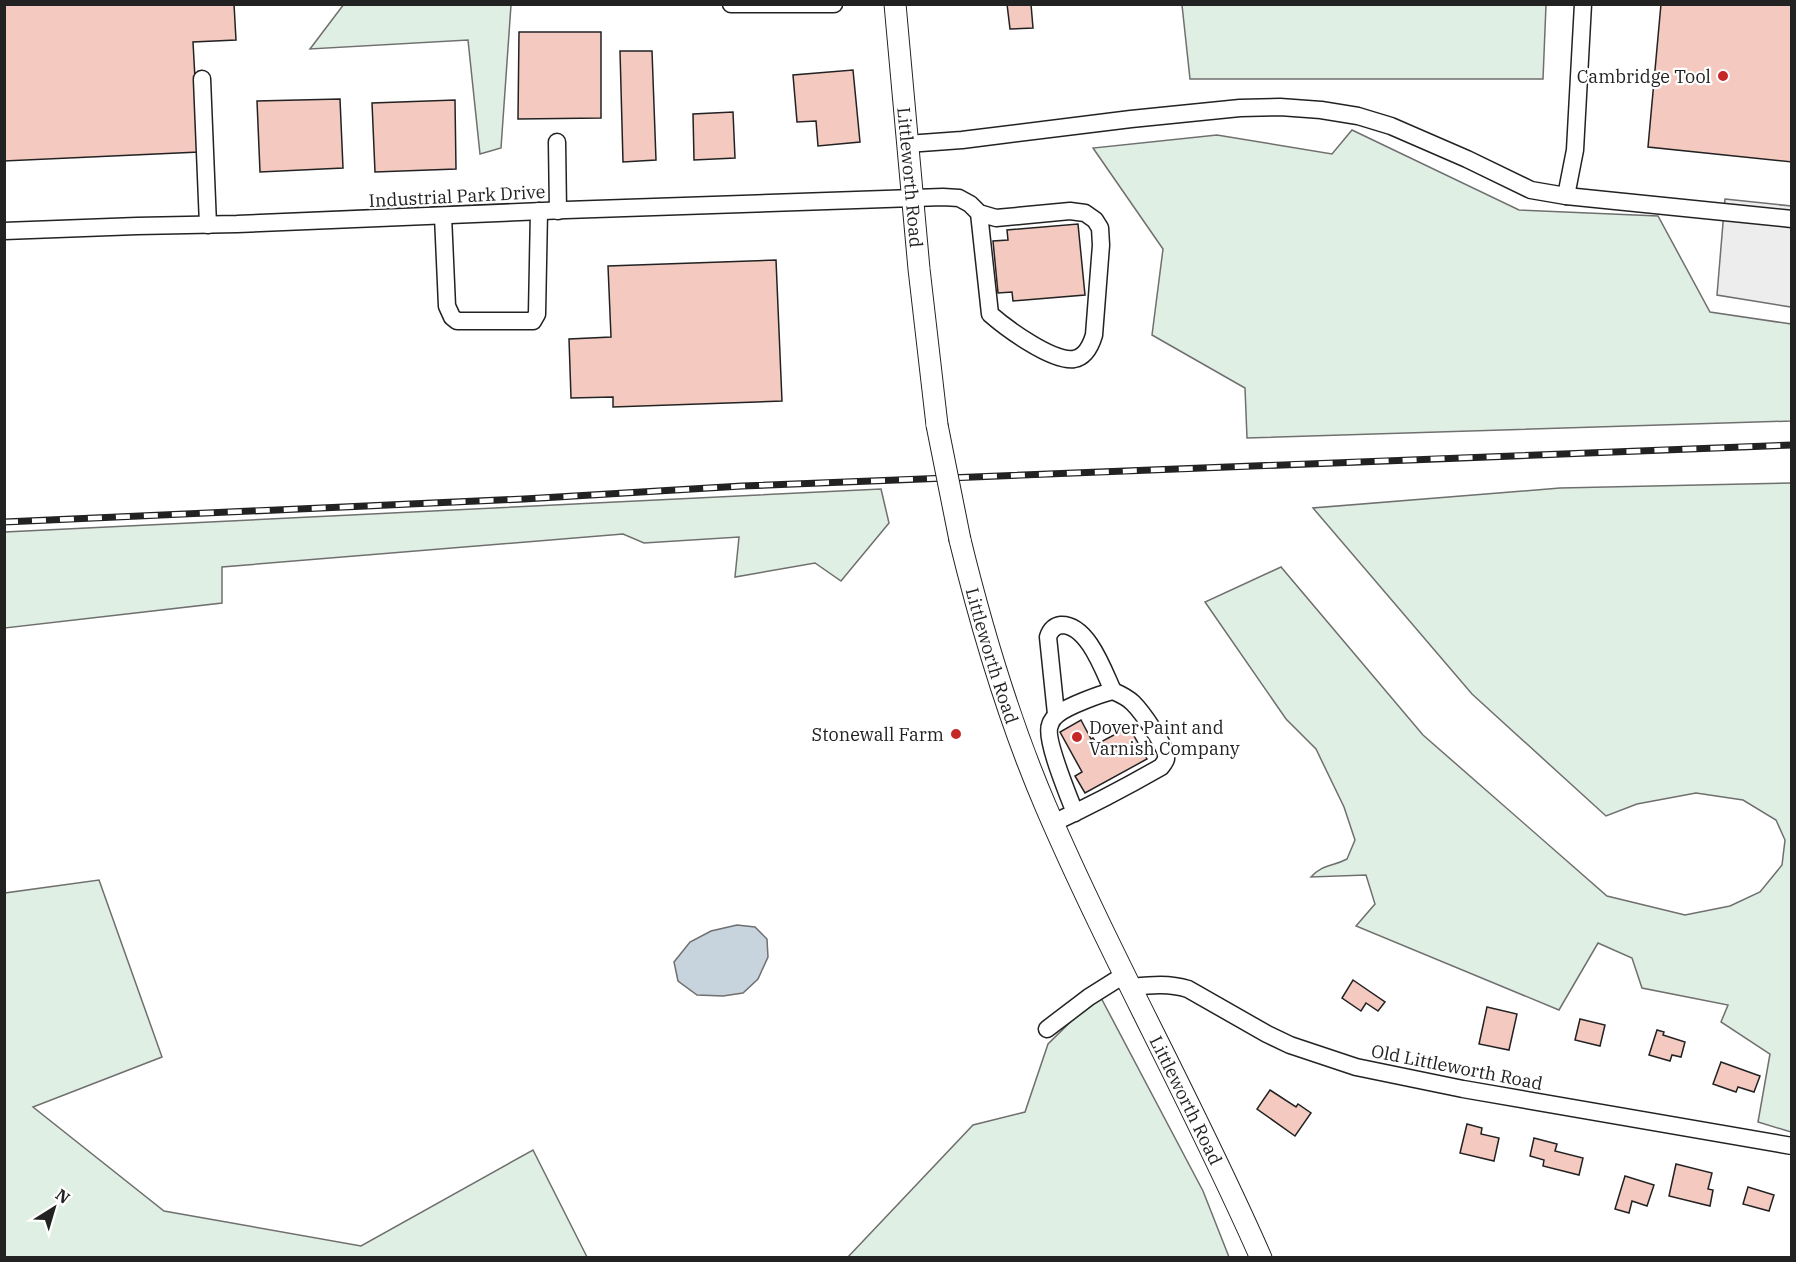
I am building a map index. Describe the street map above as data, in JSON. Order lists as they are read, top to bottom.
{
  "streets": {
    "main road": ["Littleworth Road"],
    "street": ["Industrial Park Drive", "Old Littleworth Road"]
  },
  "crossings": [
    ["Littleworth Road", "Industrial Park Drive"],
    ["Littleworth Road", "Old Littleworth Road"]
  ],
  "places": ["Cambridge Tool", "Stonewall Farm", "Dover Paint and Varnish Company"],
  "north": "top right"
}
